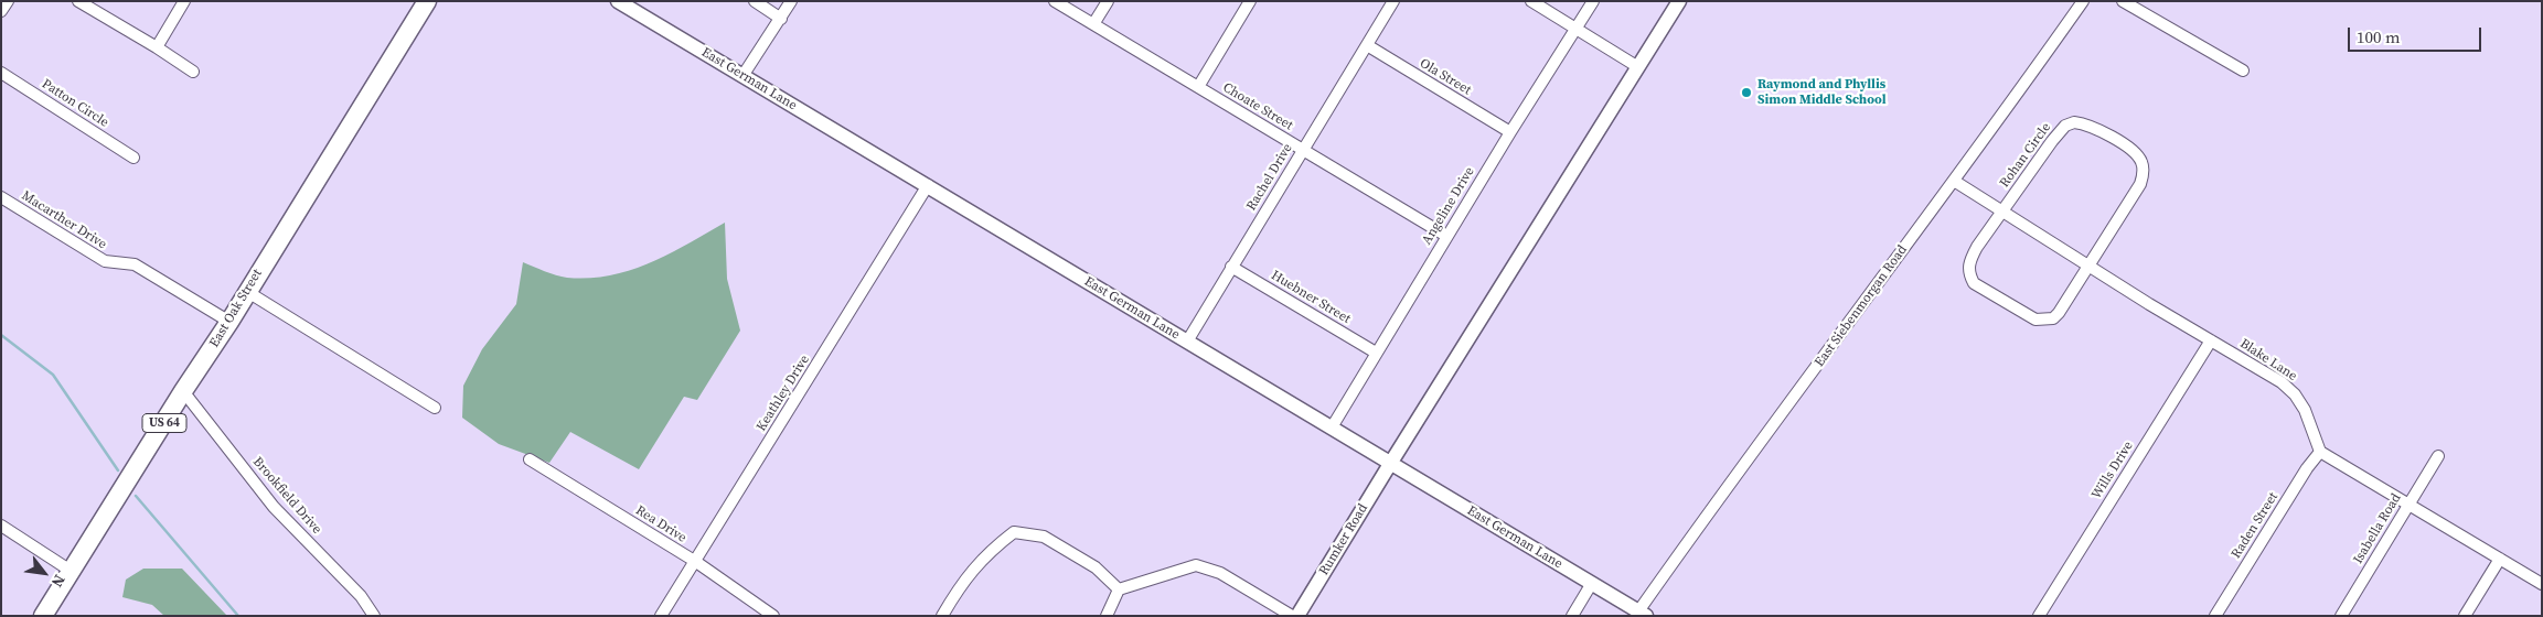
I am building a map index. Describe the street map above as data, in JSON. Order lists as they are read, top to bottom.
{
  "streets": {
    "highway": ["East Oak Street", "US 64"],
    "street": [
      "Ola Street",
      "East German Lane",
      "Patton Circle",
      "Choate Street",
      "Rohan Circle",
      "Rachel Drive",
      "Angeline Drive",
      "Macarther Drive",
      "Huebner Street",
      "East Siebenmorgan Road",
      "Blake Lane",
      "Keathley Drive",
      "Wills Drive",
      "Brookfield Drive",
      "Rea Drive",
      "Raden Street",
      "Isabella Road",
      "Rumker Road"
    ]
  },
  "crossings": [
    ["Ola Street", "Rachel Drive"],
    ["Ola Street", "Angeline Drive"],
    ["East German Lane", "Rachel Drive"],
    ["East German Lane", "Angeline Drive"],
    ["East German Lane", "East Siebenmorgan Road"],
    ["East German Lane", "Keathley Drive"],
    ["East German Lane", "Rumker Road"],
    ["Choate Street", "Rachel Drive"],
    ["Choate Street", "Angeline Drive"],
    ["Rohan Circle", "Blake Lane"],
    ["Rachel Drive", "Huebner Street"],
    ["Angeline Drive", "Huebner Street"],
    ["Macarther Drive", "East Oak Street"],
    ["East Siebenmorgan Road", "Blake Lane"],
    ["East Oak Street", "Brookfield Drive"],
    ["Blake Lane", "Wills Drive"],
    ["Blake Lane", "Raden Street"],
    ["Keathley Drive", "Rea Drive"]
  ],
  "places": ["Raymond and Phyllis Simon Middle School"],
  "scale_bar": "100 m",
  "north": "bottom right"
}
